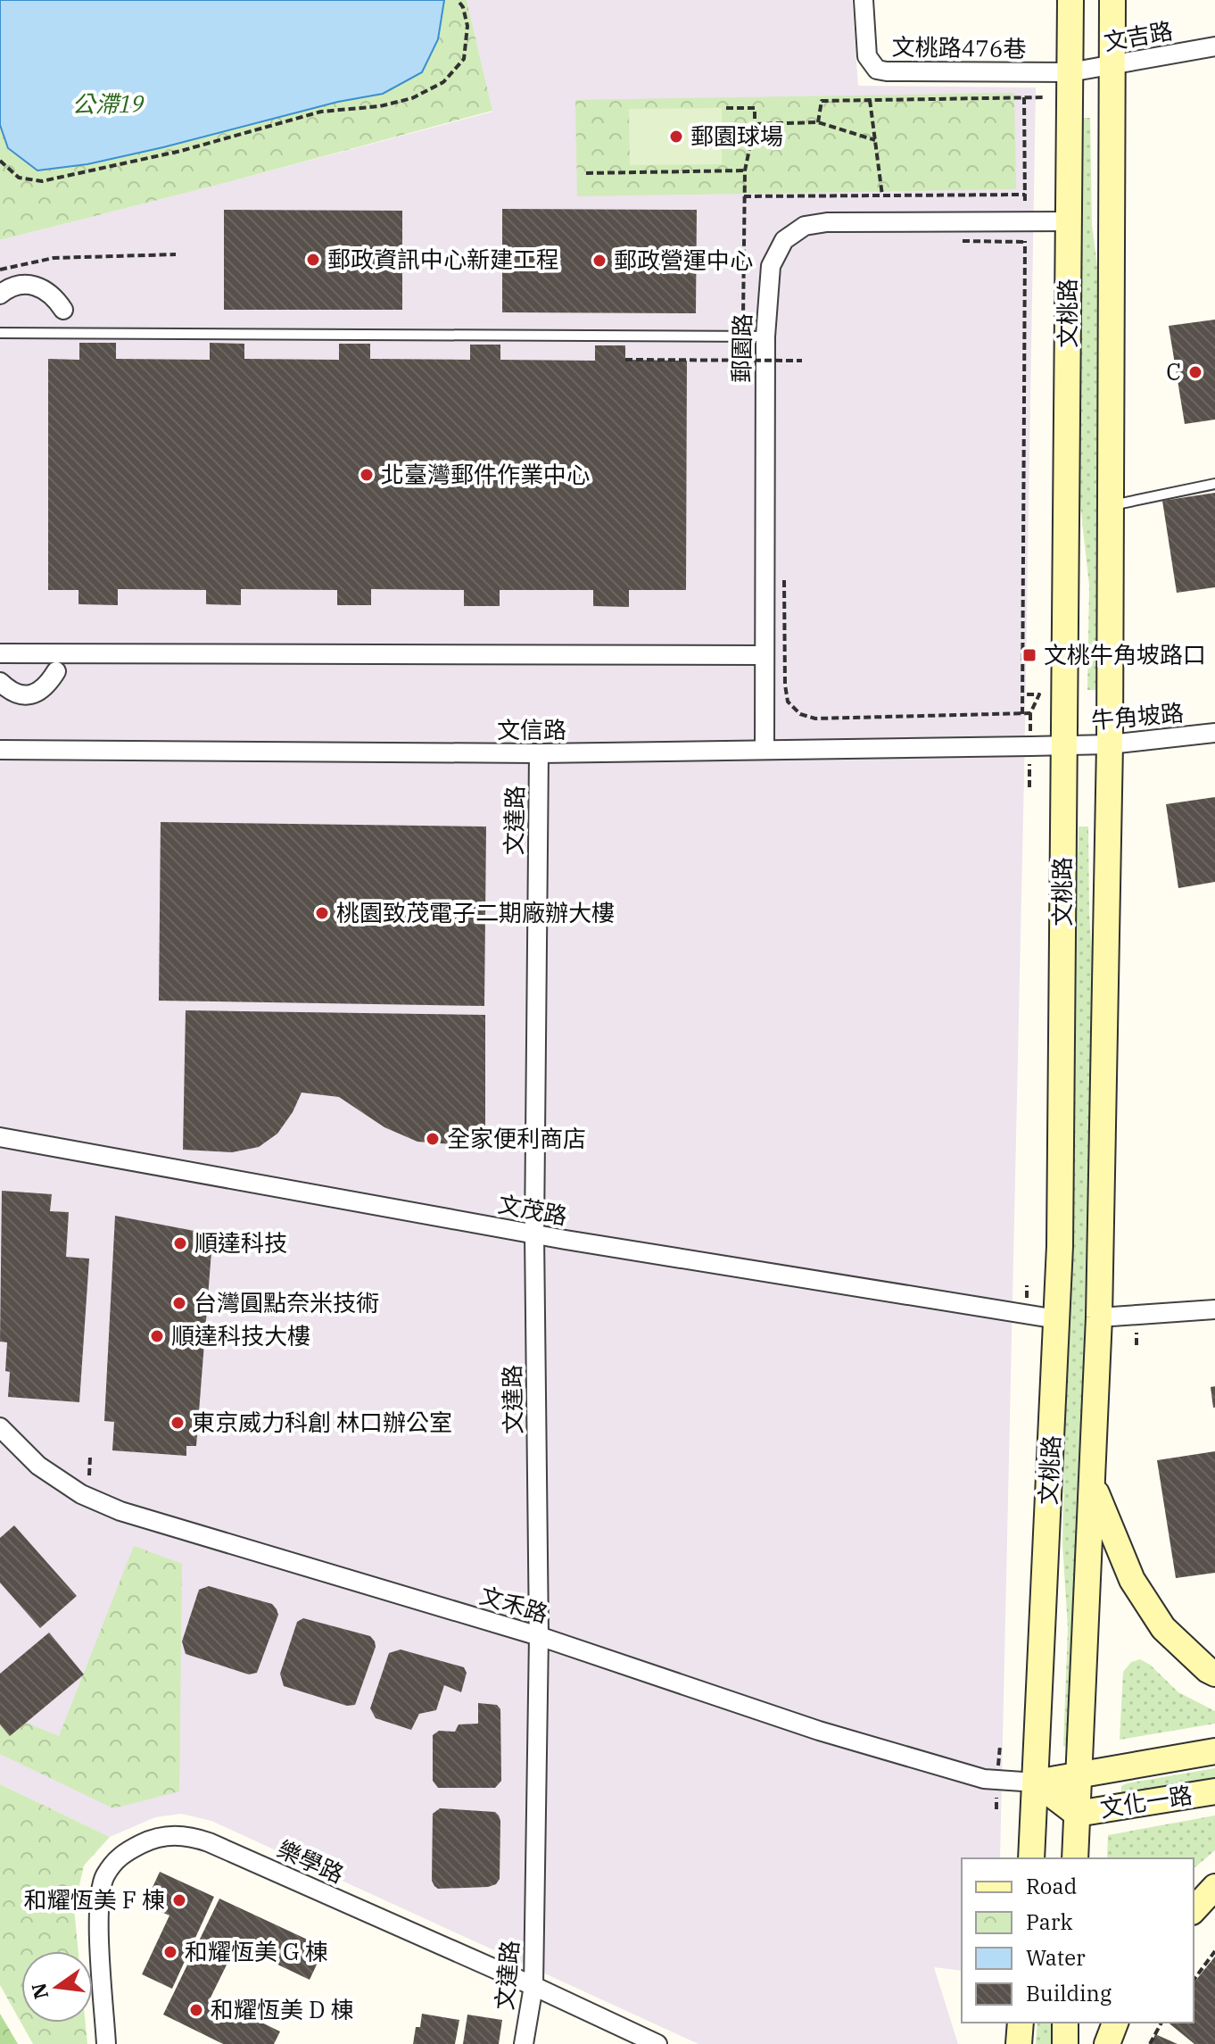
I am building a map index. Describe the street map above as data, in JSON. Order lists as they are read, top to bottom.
{
  "streets": {
    "street": [
      "文吉路",
      "文桃路476巷",
      "文桃路",
      "郵園路",
      "牛角坡路",
      "文信路",
      "文達路",
      "文茂路",
      "文禾路",
      "文化一路",
      "樂學路"
    ]
  },
  "crossings": [
    ["文吉路", "文桃路476巷"],
    ["文吉路", "文桃路"],
    ["文桃路476巷", "文桃路"],
    ["文桃路", "郵園路"],
    ["文桃路", "牛角坡路"],
    ["文桃路", "文信路"],
    ["文桃路", "文茂路"],
    ["文桃路", "文禾路"],
    ["文桃路", "文化一路"],
    ["郵園路", "文信路"],
    ["牛角坡路", "文信路"],
    ["文信路", "文達路"],
    ["文達路", "文茂路"],
    ["文達路", "文禾路"],
    ["文達路", "樂學路"],
    ["文禾路", "文化一路"]
  ],
  "parks": ["公滯19"],
  "places": {
    "other": [
      "郵園球場",
      "郵政資訊中心新建工程",
      "郵政營運中心",
      "C",
      "北臺灣郵件作業中心",
      "桃園致茂電子二期廠辦大樓",
      "全家便利商店",
      "順達科技",
      "台灣圓點奈米技術",
      "順達科技大樓",
      "東京威力科創 林口辦公室",
      "和耀恆美 F 棟",
      "和耀恆美 G 棟",
      "和耀恆美 D 棟"
    ],
    "transit": ["文桃牛角坡路口"]
  },
  "legend": [
    "Road",
    "Park",
    "Water",
    "Building"
  ],
  "north": "left"
}
